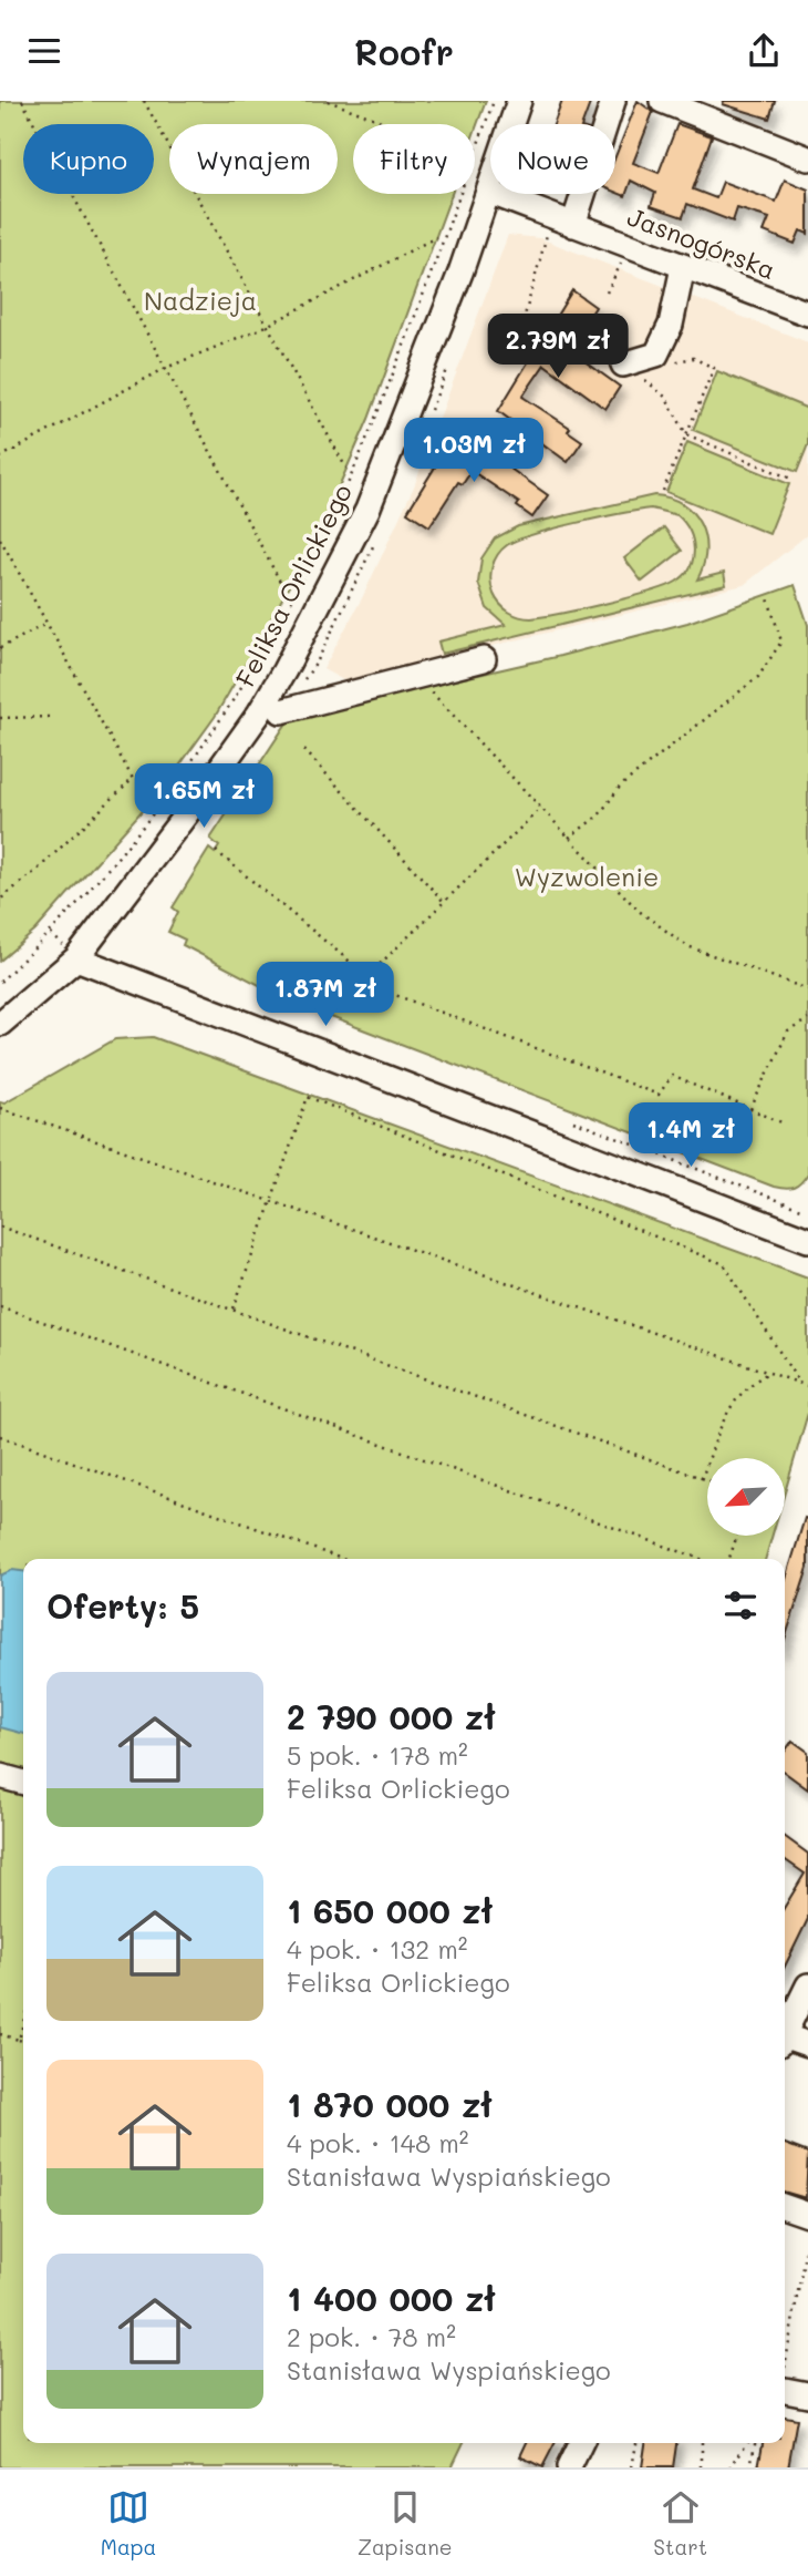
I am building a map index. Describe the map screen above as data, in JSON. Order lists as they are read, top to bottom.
{
  "streets": {
    "street": ["Jasnogórska", "Feliksa Orlickiego"]
  },
  "crossings": [
    ["Jasnogórska", "Feliksa Orlickiego"]
  ],
  "parks": ["Nadzieja", "Wyzwolenie"],
  "north": "bottom left",
  "page": {
    "header": "Roofr",
    "chip": [
      "Kupno",
      "Wynajem",
      "Filtry",
      "Nowe"
    ],
    "price": [
      "2.79M zł",
      "1.03M zł",
      "1.65M zł",
      "1.87M zł",
      "1.4M zł"
    ],
    "heading": "Oferty: 5",
    "list": [
      {
        "name": "2 790 000 zł",
        "note": "5 pok. · 178 m² · Feliksa Orlickiego"
      },
      {
        "name": "1 650 000 zł",
        "note": "4 pok. · 132 m² · Feliksa Orlickiego"
      },
      {
        "name": "1 870 000 zł",
        "note": "4 pok. · 148 m² · Stanisława Wyspiańskiego"
      },
      {
        "name": "1 400 000 zł",
        "note": "2 pok. · 78 m² · Stanisława Wyspiańskiego"
      }
    ],
    "tabs": ["Mapa", "Zapisane", "Start"]
  }
}
